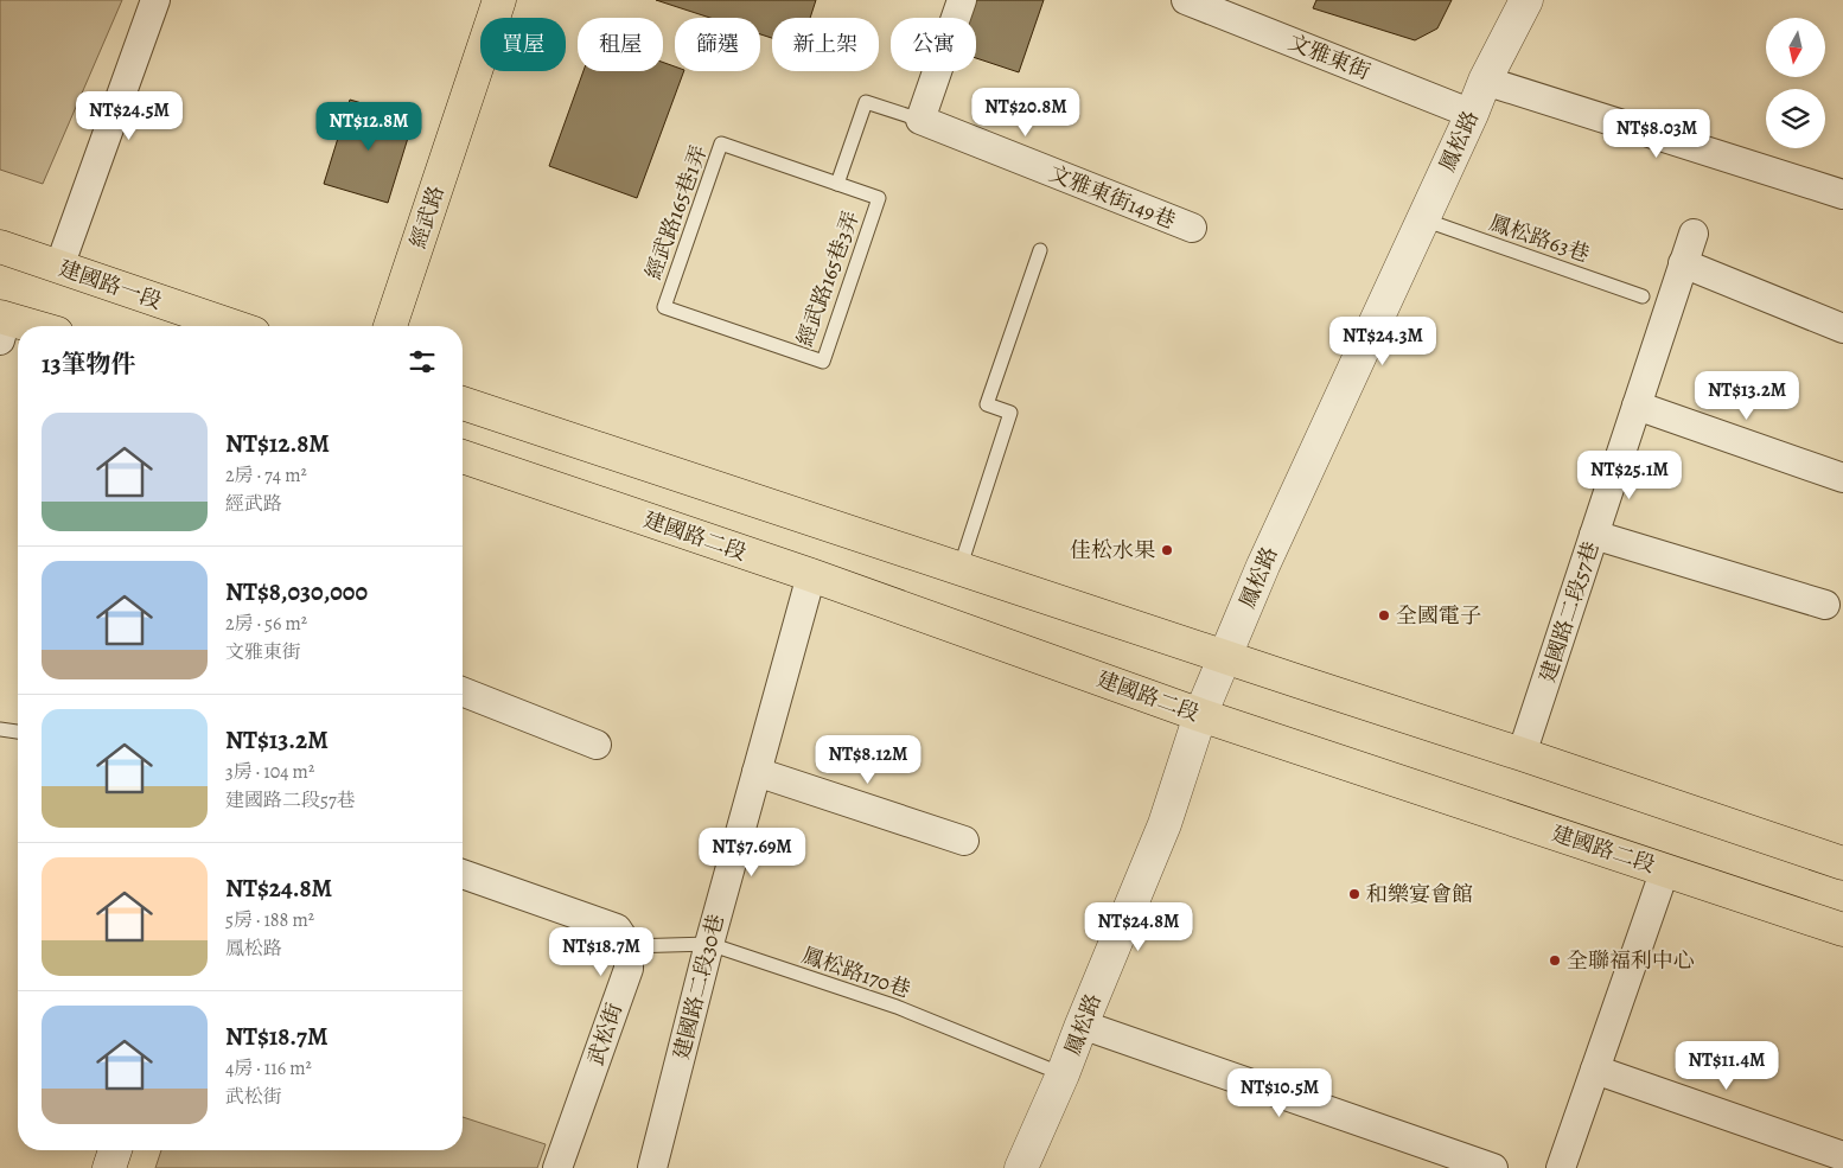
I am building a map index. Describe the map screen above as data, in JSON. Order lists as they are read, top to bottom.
{
  "streets": {
    "main road": ["經武路", "建國路一段", "建國路二段"],
    "street": [
      "文雅東街",
      "鳳松路",
      "文雅東街149巷",
      "建國路二段57巷",
      "建國路二段30巷",
      "武松街"
    ],
    "lane": [
      "經武路165巷1弄",
      "鳳松路63巷",
      "經武路165巷3弄",
      "鳳松路170巷"
    ]
  },
  "crossings": [
    ["文雅東街", "鳳松路"],
    ["鳳松路", "鳳松路63巷"],
    ["鳳松路", "建國路二段"],
    ["鳳松路", "鳳松路170巷"],
    ["經武路165巷1弄", "經武路165巷3弄"],
    ["建國路二段", "建國路二段30巷"],
    ["鳳松路170巷", "建國路二段30巷"],
    ["鳳松路170巷", "武松街"]
  ],
  "places": [
    "佳松水果",
    "全國電子",
    "和樂宴會館",
    "全聯福利中心"
  ],
  "north": "bottom",
  "page": {
    "chip": [
      "買屋",
      "租屋",
      "篩選",
      "新上架",
      "公寓"
    ],
    "price": [
      "NT$20.8M",
      "NT$24.5M",
      "NT$12.8M",
      "NT$8.03M",
      "NT$24.3M",
      "NT$13.2M",
      "NT$25.1M",
      "NT$8.12M",
      "NT$7.69M",
      "NT$24.8M",
      "NT$18.7M",
      "NT$11.4M",
      "NT$10.5M"
    ],
    "heading": "13筆物件",
    "list": [
      {
        "name": "NT$12.8M",
        "note": "2房 · 74 m² · 經武路"
      },
      {
        "name": "NT$8,030,000",
        "note": "2房 · 56 m² · 文雅東街"
      },
      {
        "name": "NT$13.2M",
        "note": "3房 · 104 m² · 建國路二段57巷"
      },
      {
        "name": "NT$24.8M",
        "note": "5房 · 188 m² · 鳳松路"
      },
      {
        "name": "NT$18.7M",
        "note": "4房 · 116 m² · 武松街"
      }
    ]
  }
}
